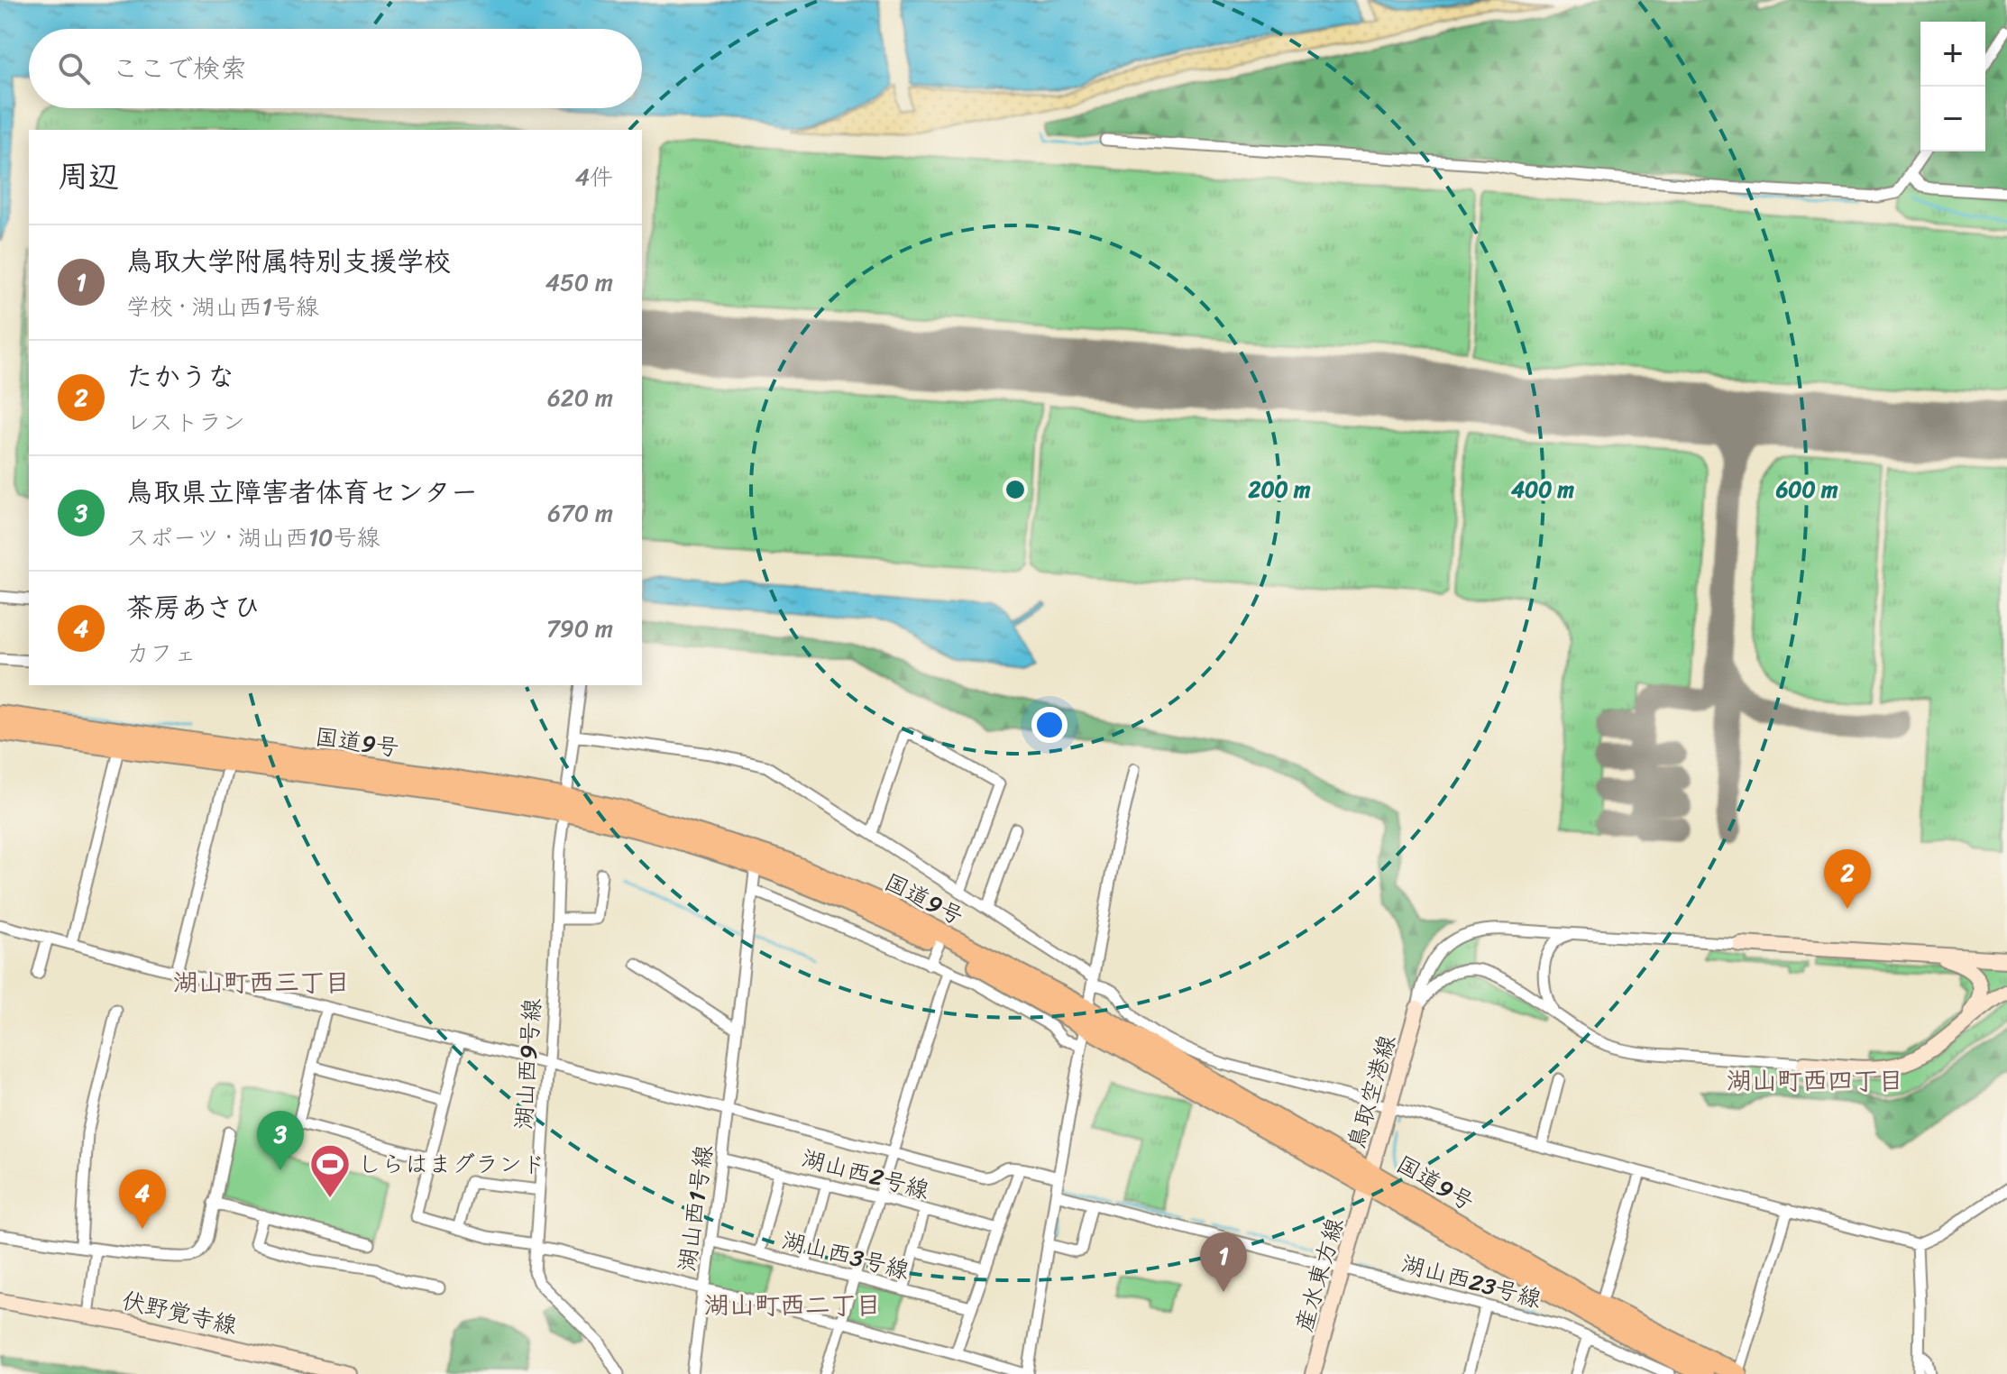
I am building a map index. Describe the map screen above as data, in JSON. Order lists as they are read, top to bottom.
{
  "streets": {
    "highway": ["国道9号"],
    "street": [
      "湖山西9号線",
      "鳥取空港線",
      "湖山西2号線",
      "湖山西1号線",
      "湖山西3号線",
      "産水東方線",
      "湖山西23号線",
      "伏野覚寺線"
    ]
  },
  "crossings": [
    ["国道9号", "湖山西9号線"],
    ["国道9号", "鳥取空港線"],
    ["国道9号", "湖山西1号線"],
    ["国道9号", "産水東方線"],
    ["鳥取空港線", "産水東方線"],
    ["湖山西2号線", "湖山西1号線"],
    ["湖山西1号線", "湖山西3号線"],
    ["産水東方線", "湖山西23号線"]
  ],
  "districts": ["湖山町西三丁目", "湖山町西四丁目", "湖山町西二丁目"],
  "places": {
    "sports": ["しらはまグランド"]
  },
  "page": {
    "map_buttons": ["+", "−"],
    "search": "ここで検索",
    "heading": ["周辺", "4件"],
    "list": [
      {
        "mark": "1",
        "name": "鳥取大学附属特別支援学校",
        "note": "学校 · 湖山西1号線",
        "value": "450 m"
      },
      {
        "mark": "2",
        "name": "たかうな",
        "note": "レストラン",
        "value": "620 m"
      },
      {
        "mark": "3",
        "name": "鳥取県立障害者体育センター",
        "note": "スポーツ · 湖山西10号線",
        "value": "670 m"
      },
      {
        "mark": "4",
        "name": "茶房あさひ",
        "note": "カフェ",
        "value": "790 m"
      }
    ],
    "pins": [
      "2",
      "3",
      "4",
      "1"
    ]
  },
  "rings": ["200 m", "400 m", "600 m"]
}
